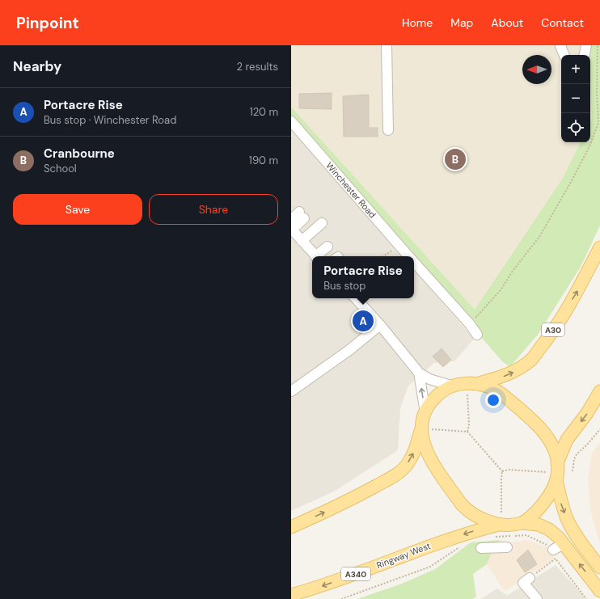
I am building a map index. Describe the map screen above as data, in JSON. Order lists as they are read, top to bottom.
{
  "streets": {
    "main road": ["A30", "Ringway West", "A340"],
    "street": ["Winchester Road"]
  },
  "north": "left",
  "page": {
    "header": "Pinpoint",
    "nav": [
      "Home",
      "Map",
      "About",
      "Contact"
    ],
    "heading": ["Nearby", "2 results"],
    "map_buttons": ["+", "−"],
    "list": [
      {
        "mark": "A",
        "name": "Portacre Rise",
        "note": "Bus stop · Winchester Road",
        "value": "120 m"
      },
      {
        "mark": "B",
        "name": "Cranbourne",
        "note": "School",
        "value": "190 m"
      }
    ],
    "pins": ["B", "A"],
    "buttons": ["Save", "Share"],
    "popup": ["Portacre Rise", "Bus stop"]
  }
}
